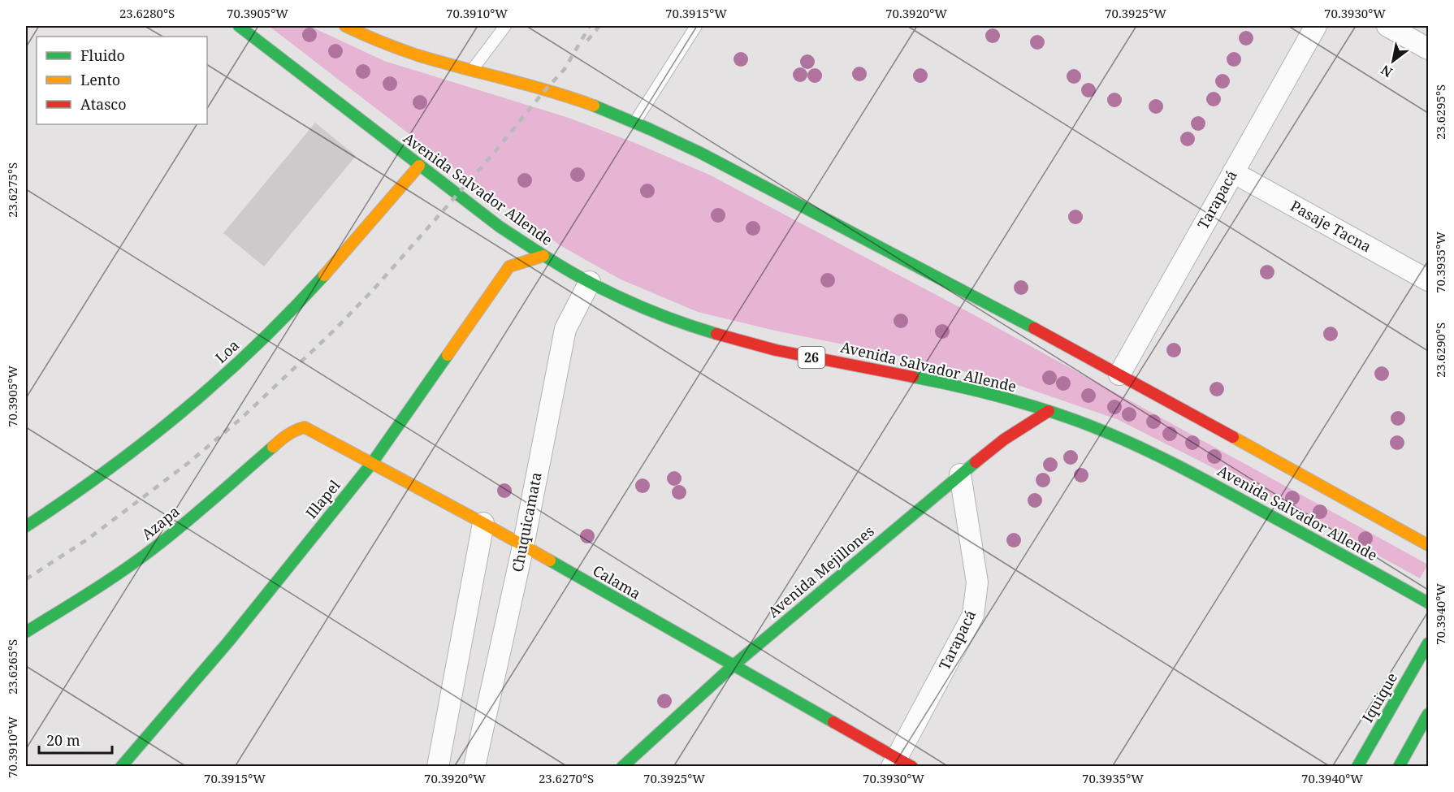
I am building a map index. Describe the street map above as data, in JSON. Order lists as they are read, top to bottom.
{
  "streets": {
    "main road": [
      "Avenida Salvador Allende",
      "Loa",
      "26",
      "Illapel",
      "Azapa",
      "Avenida Mejillones",
      "Calama",
      "Iquique"
    ],
    "street": ["Tarapacá", "Pasaje Tacna", "Chuquicamata"]
  },
  "crossings": [
    ["Avenida Salvador Allende", "Loa"],
    ["Avenida Salvador Allende", "Illapel"],
    ["Avenida Salvador Allende", "Chuquicamata"],
    ["Avenida Salvador Allende", "Avenida Mejillones"],
    ["Tarapacá", "Pasaje Tacna"],
    ["Tarapacá", "Avenida Mejillones"],
    ["Tarapacá", "Calama"],
    ["Illapel", "Calama"],
    ["Chuquicamata", "Calama"],
    ["Azapa", "Calama"],
    ["Avenida Mejillones", "Calama"]
  ],
  "legend": ["Fluido", "Lento", "Atasco"],
  "scale_bar": "20 m",
  "north": "bottom left",
  "coordinates": [
    "23.6280°S",
    "70.3905°W",
    "70.3910°W",
    "70.3915°W",
    "70.3920°W",
    "70.3925°W",
    "70.3930°W",
    "23.6295°S",
    "23.6275°S",
    "70.3935°W",
    "23.6290°S",
    "70.3940°W",
    "23.6265°S",
    "23.6270°S"
  ]
}
